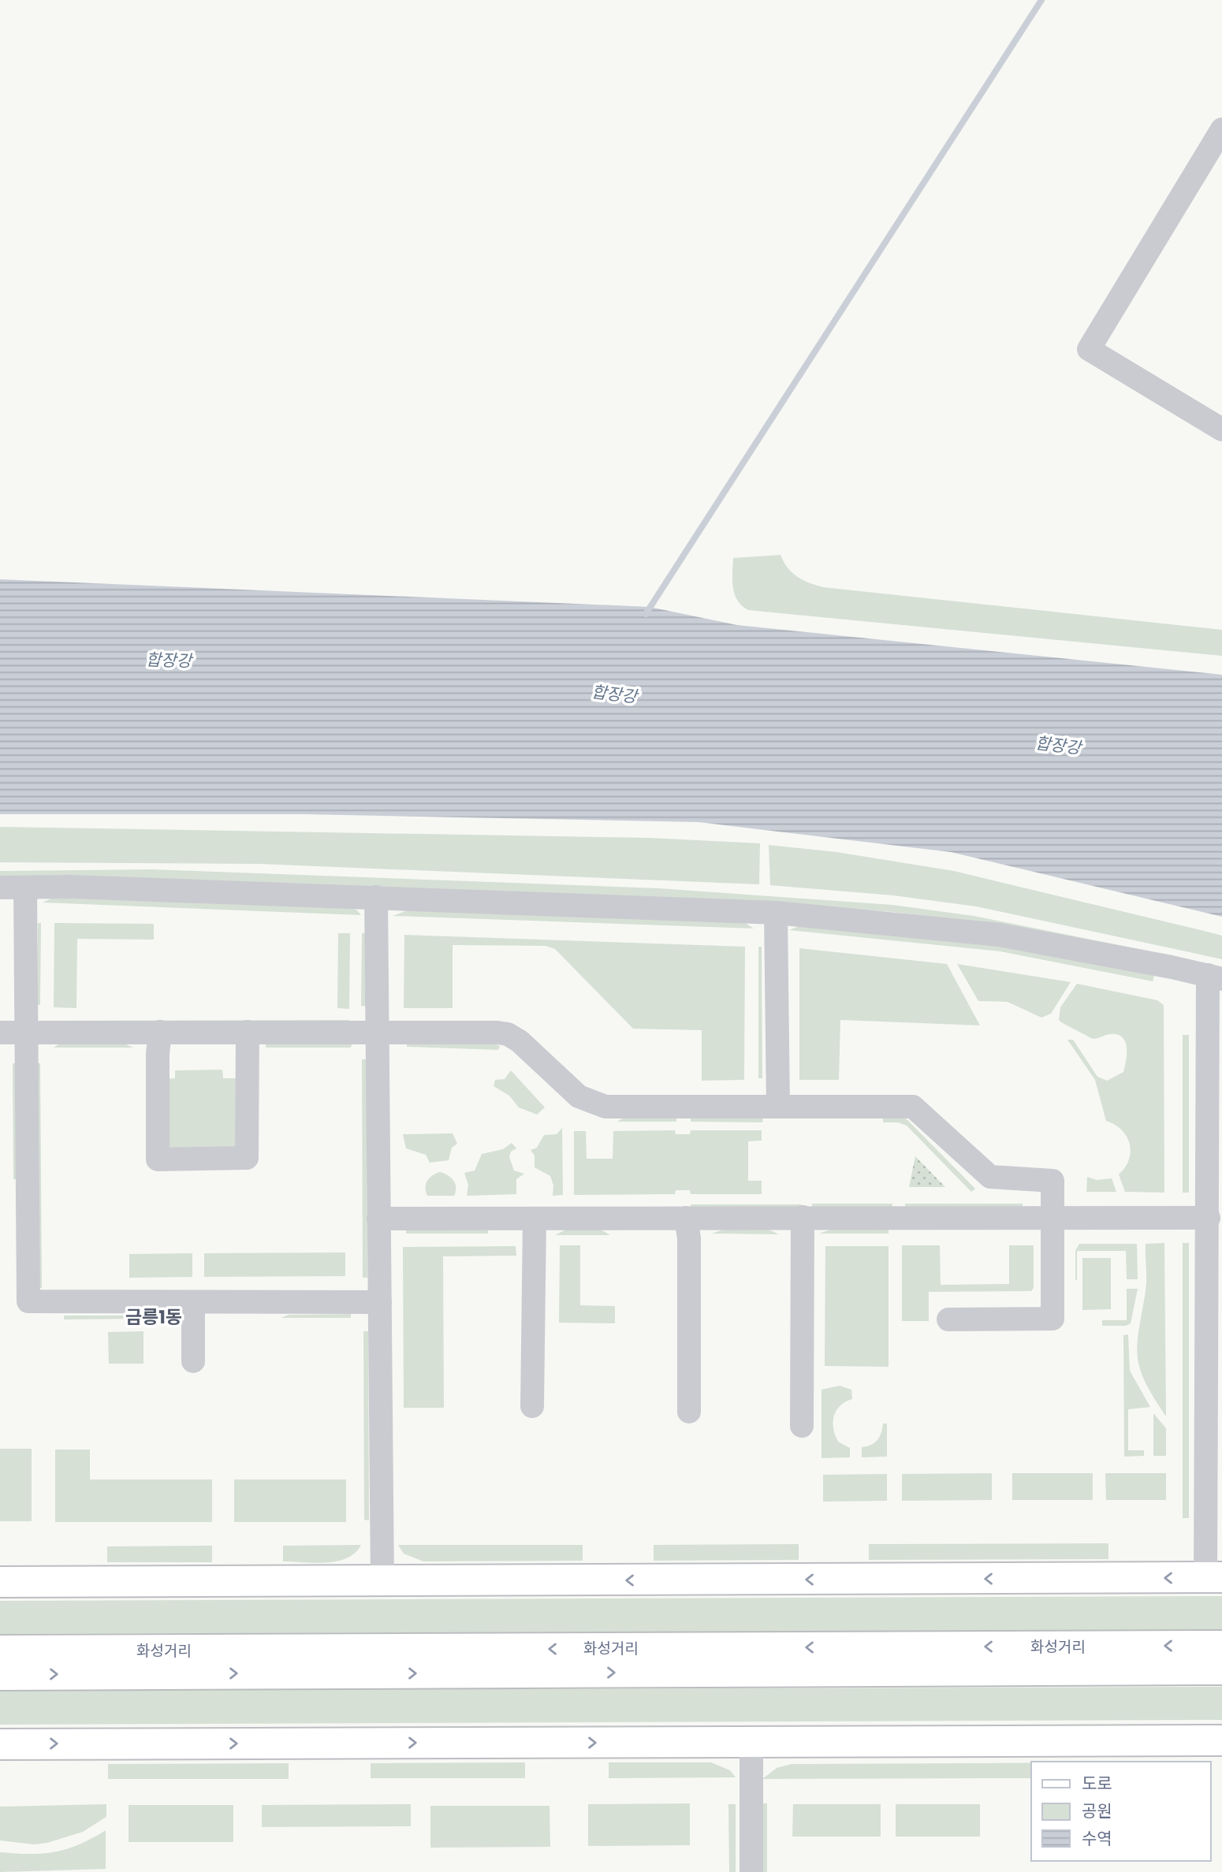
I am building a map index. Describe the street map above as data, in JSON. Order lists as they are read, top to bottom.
{
  "streets": {
    "main road": ["화성거리"]
  },
  "districts": ["금릉1동"],
  "water": ["합장강"],
  "legend": ["도로", "공원", "수역"]
}
